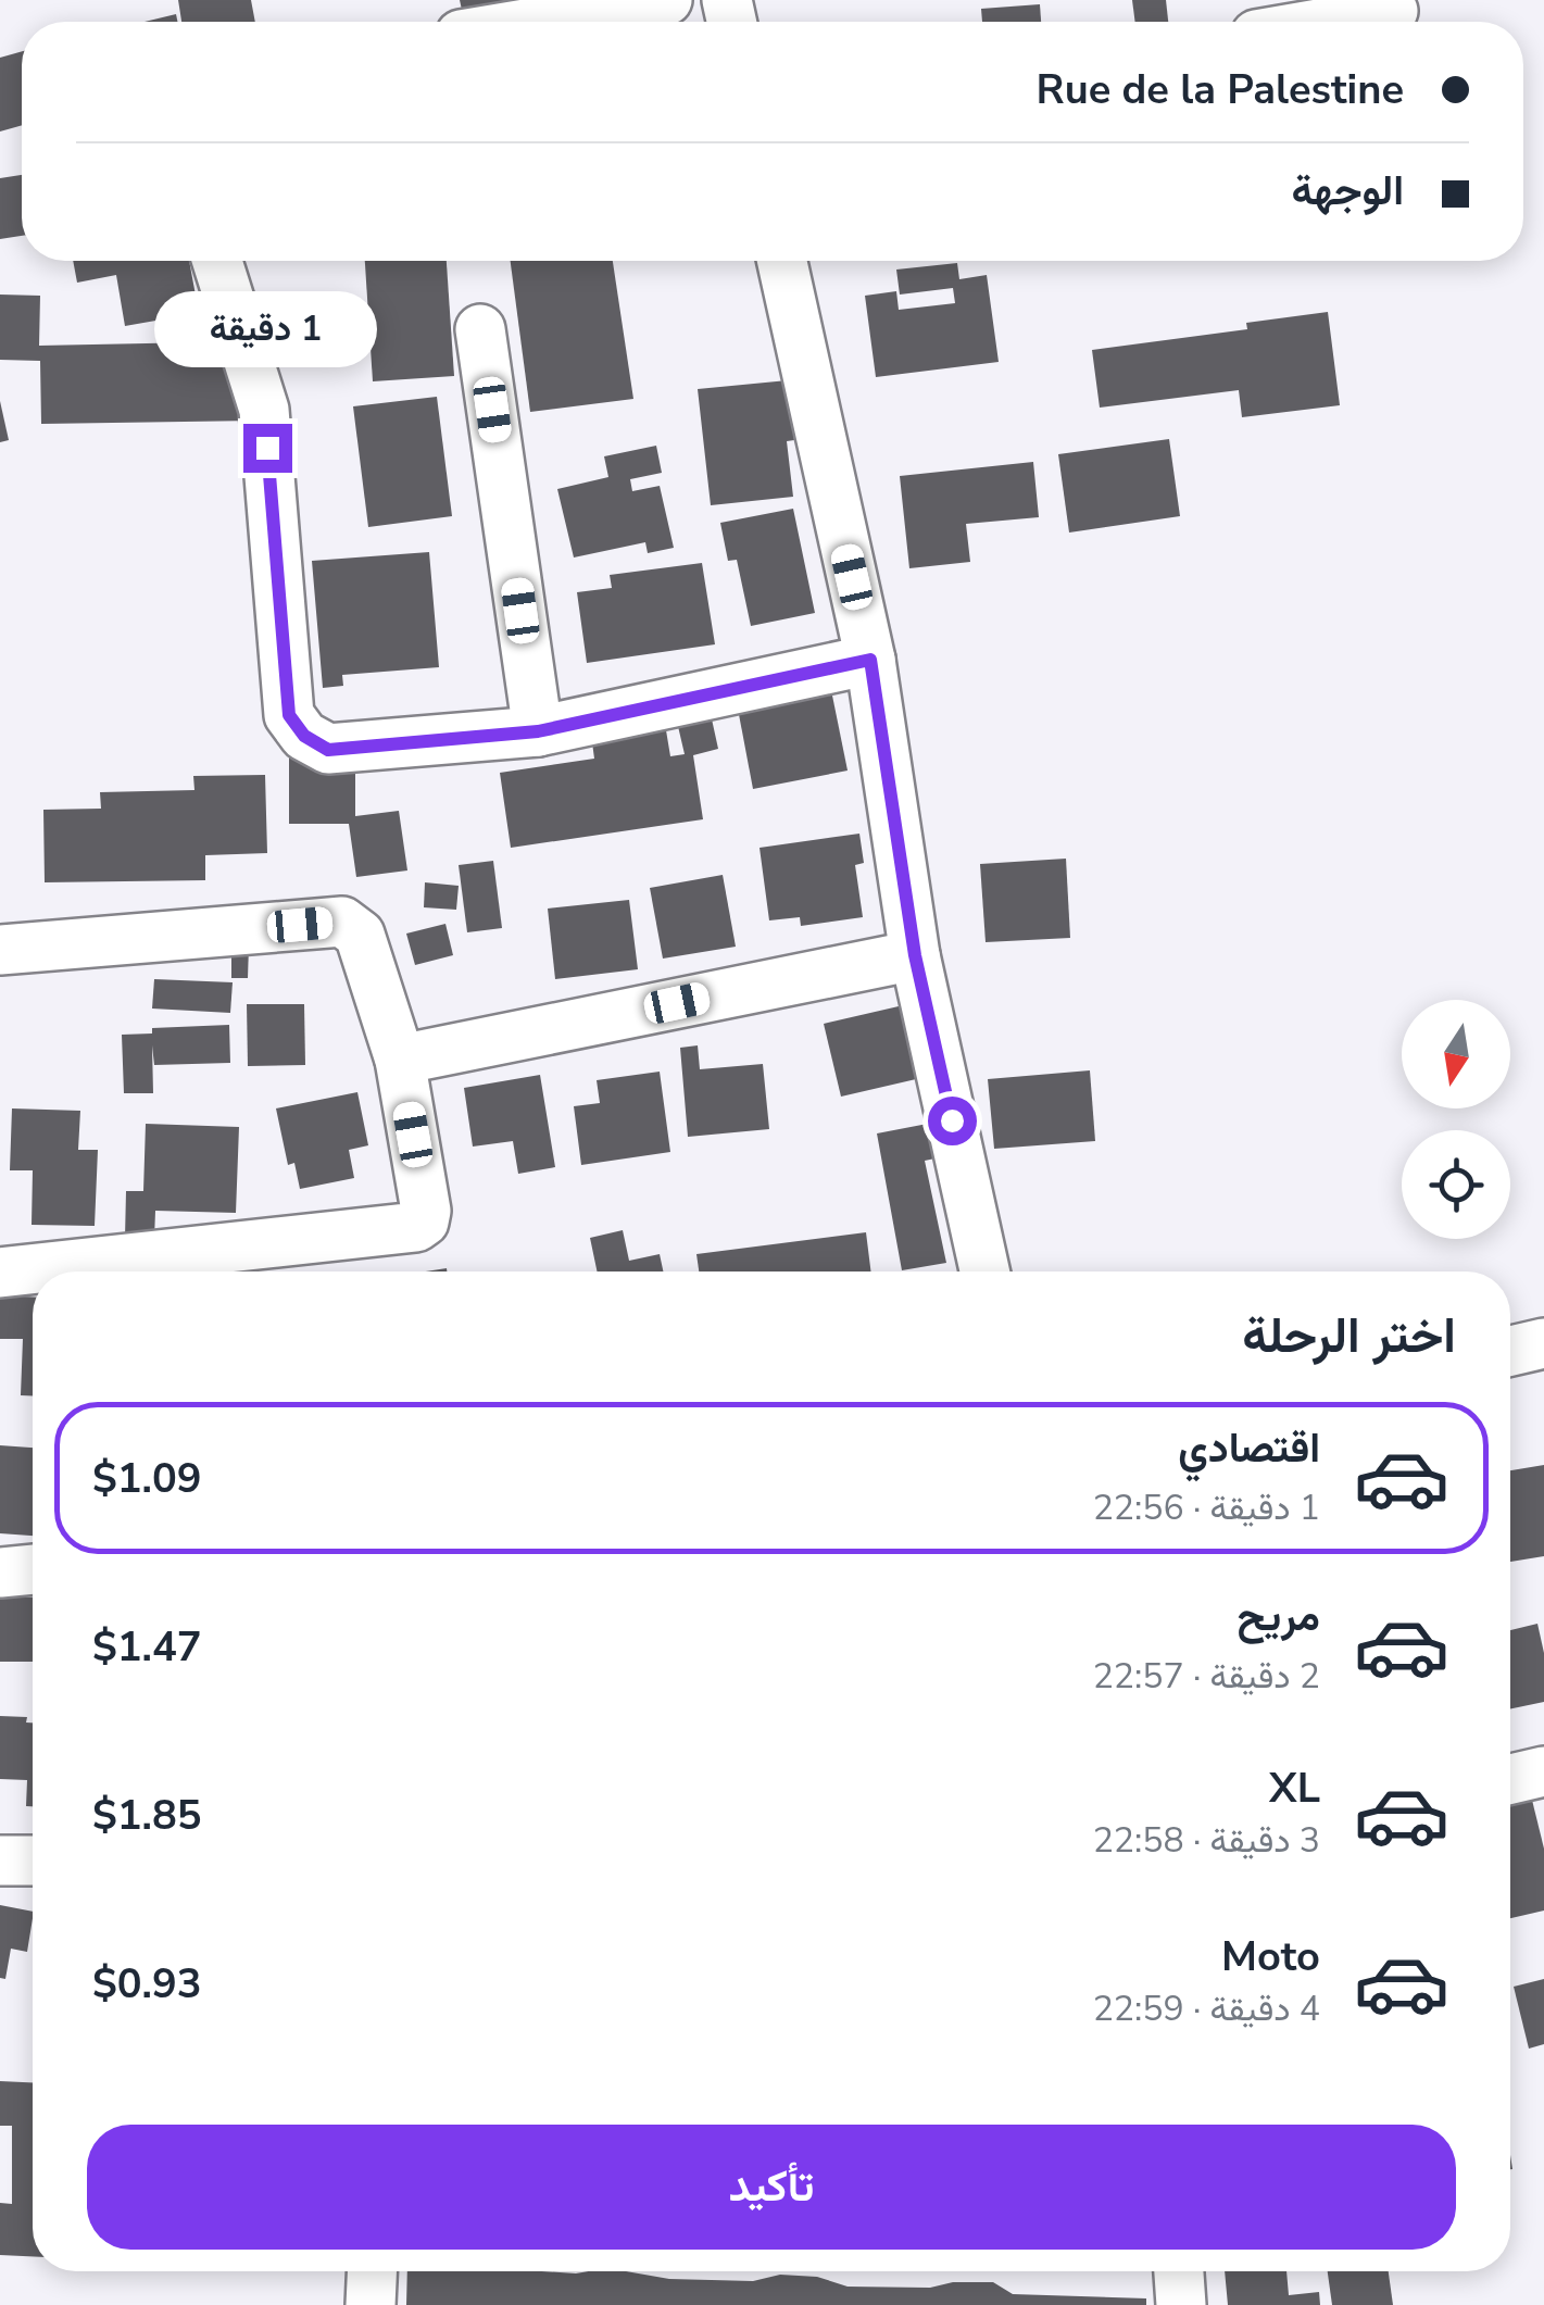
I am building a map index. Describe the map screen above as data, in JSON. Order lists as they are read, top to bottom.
{
  "north": "bottom",
  "page": {
    "banner": ["Rue de la Palestine", "الوجهة"],
    "bubble": "1 دقيقة",
    "heading": "اختر الرحلة",
    "list": [
      {
        "name": "اقتصادي",
        "note": "1 دقيقة · 22:56",
        "value": "$1.09"
      },
      {
        "name": "مريح",
        "note": "2 دقيقة · 22:57",
        "value": "$1.47"
      },
      {
        "name": "XL",
        "note": "3 دقيقة · 22:58",
        "value": "$1.85"
      },
      {
        "name": "Moto",
        "note": "4 دقيقة · 22:59",
        "value": "$0.93"
      }
    ],
    "buttons": "تأكيد"
  }
}
